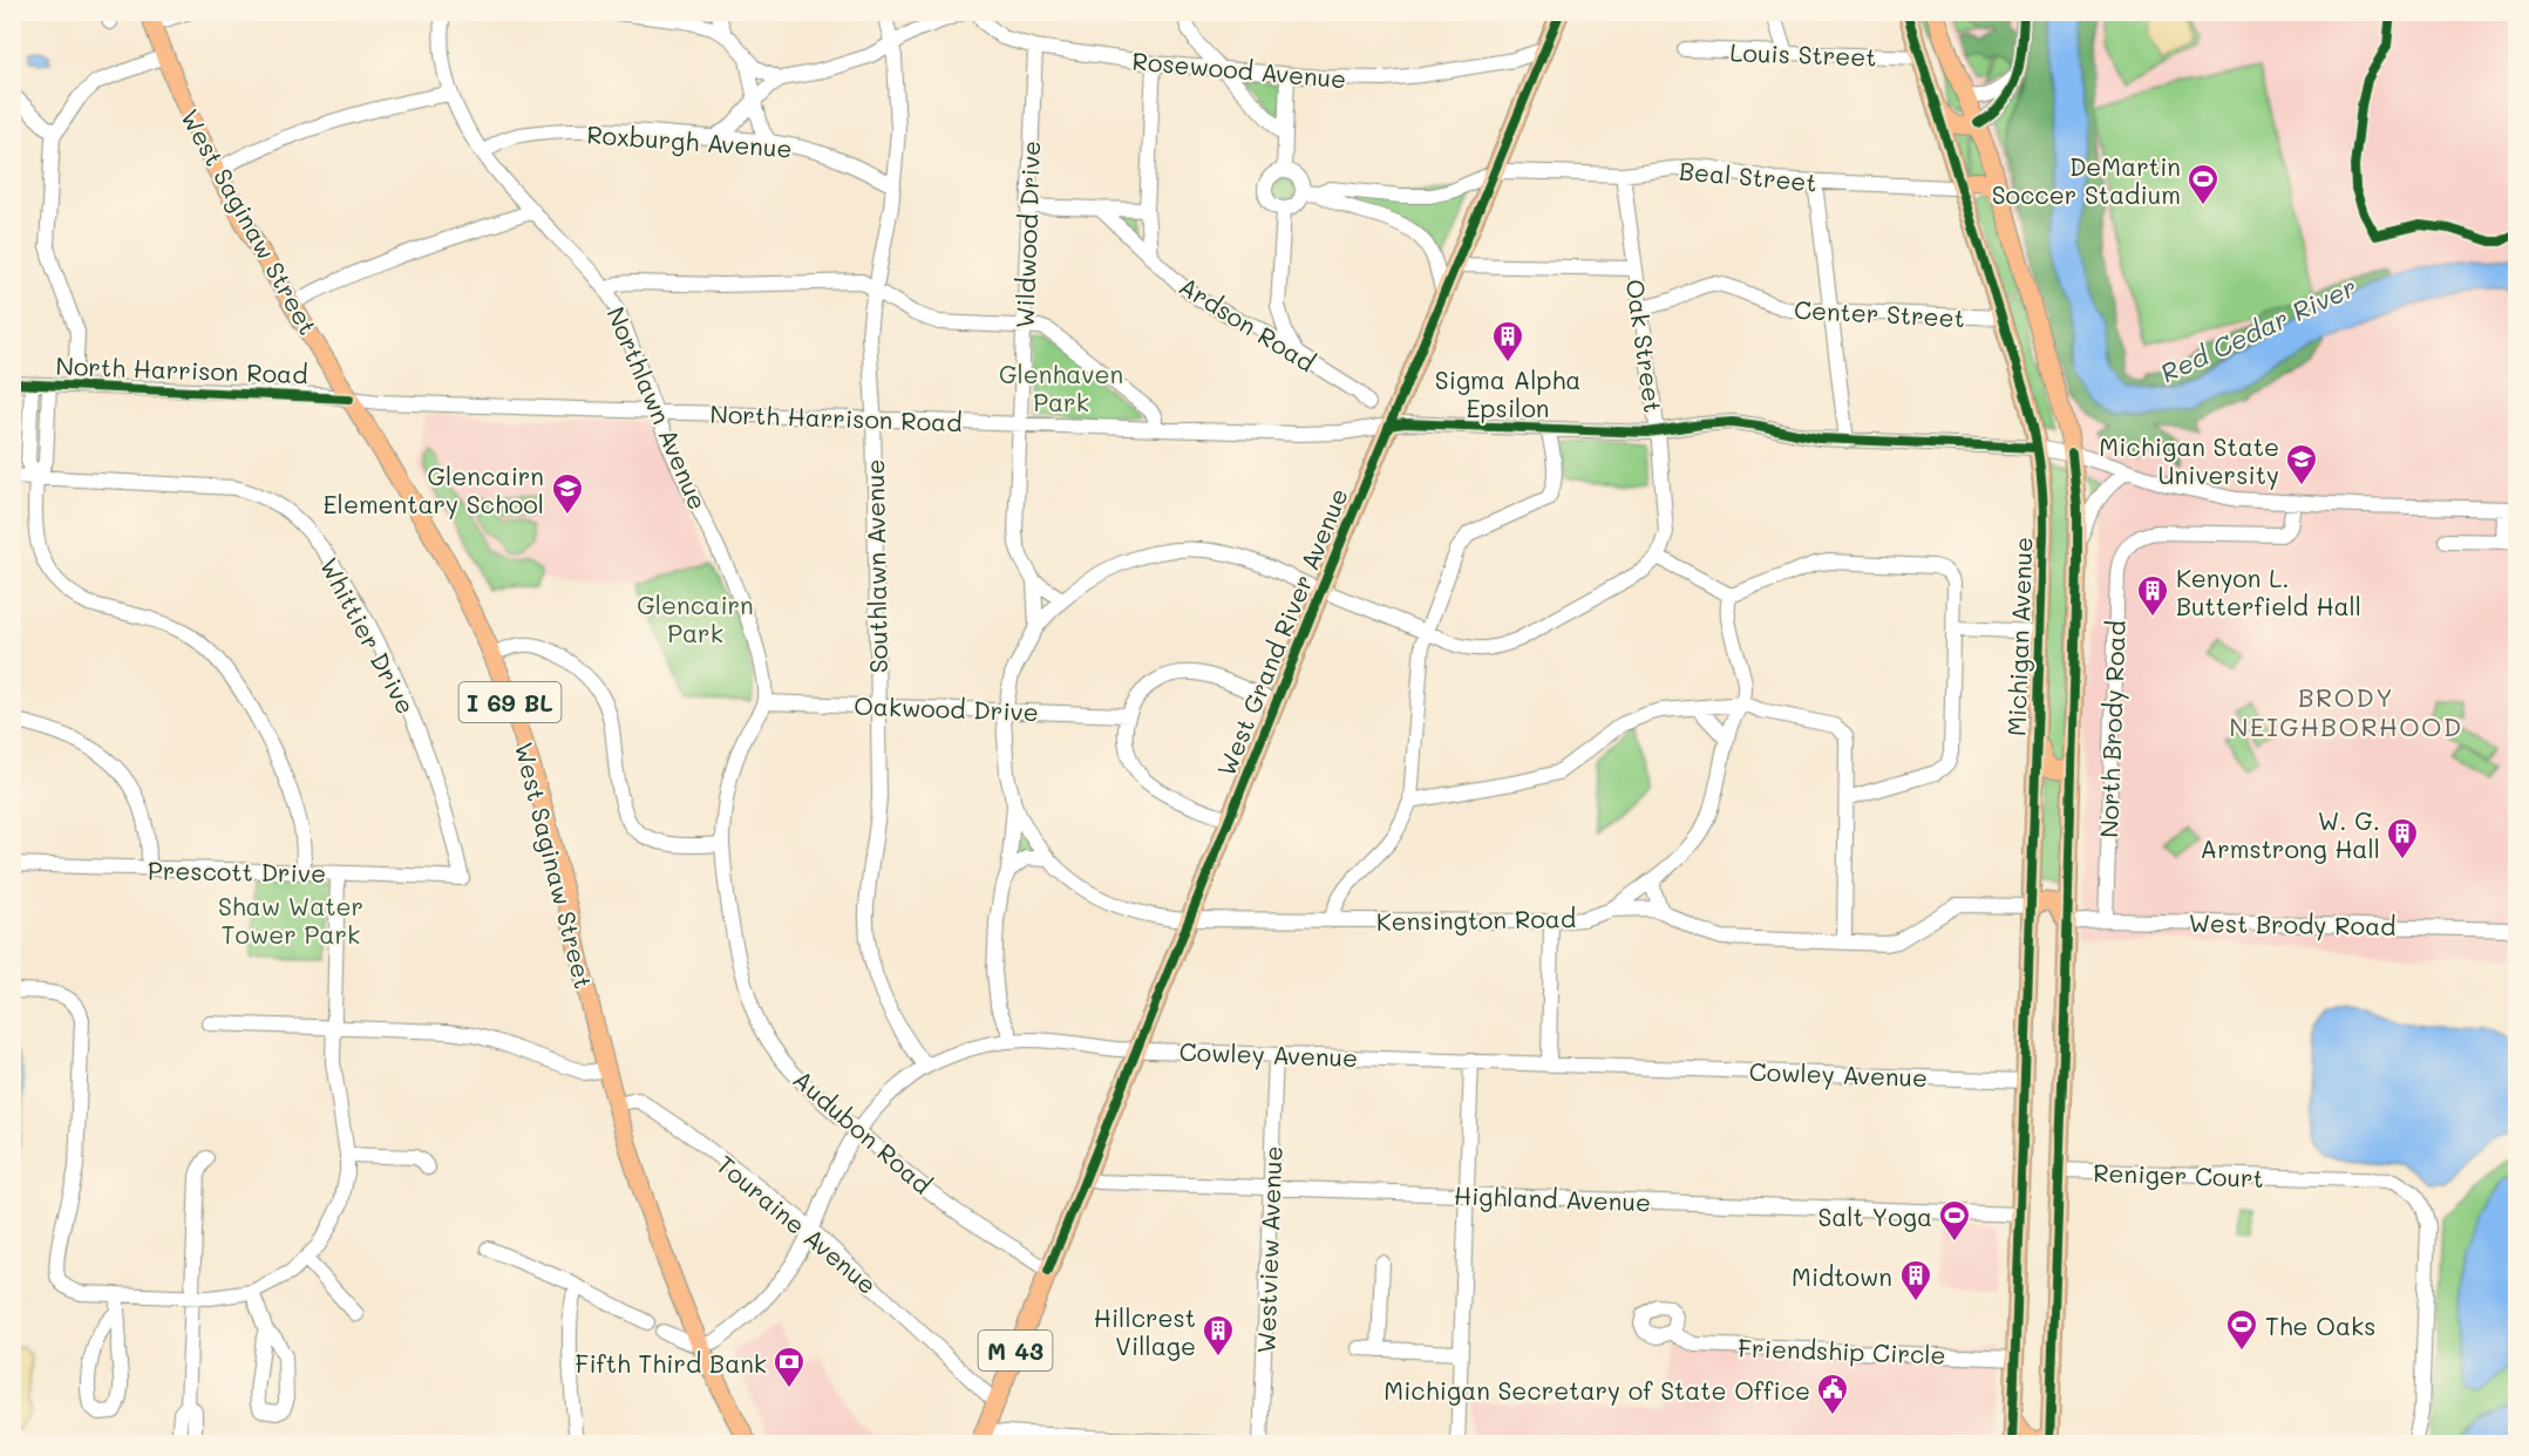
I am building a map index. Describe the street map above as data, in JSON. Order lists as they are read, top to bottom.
{
  "streets": {
    "main road": [
      "West Saginaw Street",
      "West Grand River Avenue",
      "Michigan Avenue",
      "I 69 BL",
      "M 43"
    ],
    "street": [
      "Louis Street",
      "Rosewood Avenue",
      "Roxburgh Avenue",
      "Beal Street",
      "Wildwood Drive",
      "Center Street",
      "Ardson Road",
      "Oak Street",
      "North Harrison Road",
      "Northlawn Avenue",
      "Southlawn Avenue",
      "Whittier Drive",
      "Oakwood Drive",
      "North Brody Road",
      "Prescott Drive",
      "Kensington Road",
      "West Brody Road",
      "Cowley Avenue",
      "Audubon Road",
      "Reniger Court",
      "Highland Avenue",
      "Touraine Avenue",
      "Westview Avenue",
      "Friendship Circle"
    ]
  },
  "crossings": [
    ["Louis Street", "Michigan Avenue"],
    ["Rosewood Avenue", "Wildwood Drive"],
    ["Rosewood Avenue", "West Grand River Avenue"],
    ["Roxburgh Avenue", "Northlawn Avenue"],
    ["Roxburgh Avenue", "Southlawn Avenue"],
    ["Beal Street", "Oak Street"],
    ["Beal Street", "West Grand River Avenue"],
    ["Beal Street", "Michigan Avenue"],
    ["West Saginaw Street", "North Harrison Road"],
    ["West Saginaw Street", "Cowley Avenue"],
    ["West Saginaw Street", "Touraine Avenue"],
    ["Wildwood Drive", "North Harrison Road"],
    ["Center Street", "Oak Street"],
    ["Center Street", "Michigan Avenue"],
    ["Oak Street", "North Harrison Road"],
    ["North Harrison Road", "Northlawn Avenue"],
    ["North Harrison Road", "Southlawn Avenue"],
    ["North Harrison Road", "West Grand River Avenue"],
    ["North Harrison Road", "Michigan Avenue"],
    ["North Harrison Road", "North Brody Road"],
    ["Northlawn Avenue", "Oakwood Drive"],
    ["Southlawn Avenue", "Oakwood Drive"],
    ["Southlawn Avenue", "Cowley Avenue"],
    ["West Grand River Avenue", "Oakwood Drive"],
    ["West Grand River Avenue", "Kensington Road"],
    ["West Grand River Avenue", "Cowley Avenue"],
    ["West Grand River Avenue", "Audubon Road"],
    ["West Grand River Avenue", "Highland Avenue"],
    ["West Grand River Avenue", "Touraine Avenue"],
    ["Whittier Drive", "Prescott Drive"],
    ["Michigan Avenue", "Kensington Road"],
    ["Michigan Avenue", "Cowley Avenue"],
    ["Michigan Avenue", "Highland Avenue"],
    ["Michigan Avenue", "Friendship Circle"],
    ["North Brody Road", "West Brody Road"],
    ["Cowley Avenue", "Audubon Road"],
    ["Cowley Avenue", "Touraine Avenue"],
    ["Cowley Avenue", "Westview Avenue"],
    ["Highland Avenue", "Westview Avenue"]
  ],
  "districts": ["BRODY NEIGHBORHOOD"],
  "water": ["Red Cedar River"],
  "parks": ["Glenhaven Park", "Glencairn Park", "Shaw Water Tower Park"],
  "places": {
    "sports": ["DeMartin Soccer Stadium", "Salt Yoga", "The Oaks"],
    "building": [
      "Sigma Alpha Epsilon",
      "Kenyon L. Butterfield Hall",
      "W. G. Armstrong Hall",
      "Midtown",
      "Hillcrest Village"
    ],
    "school or university": ["Michigan State University", "Glencairn Elementary School"],
    "bank": ["Fifth Third Bank"],
    "public building": ["Michigan Secretary of State Office"]
  }
}
